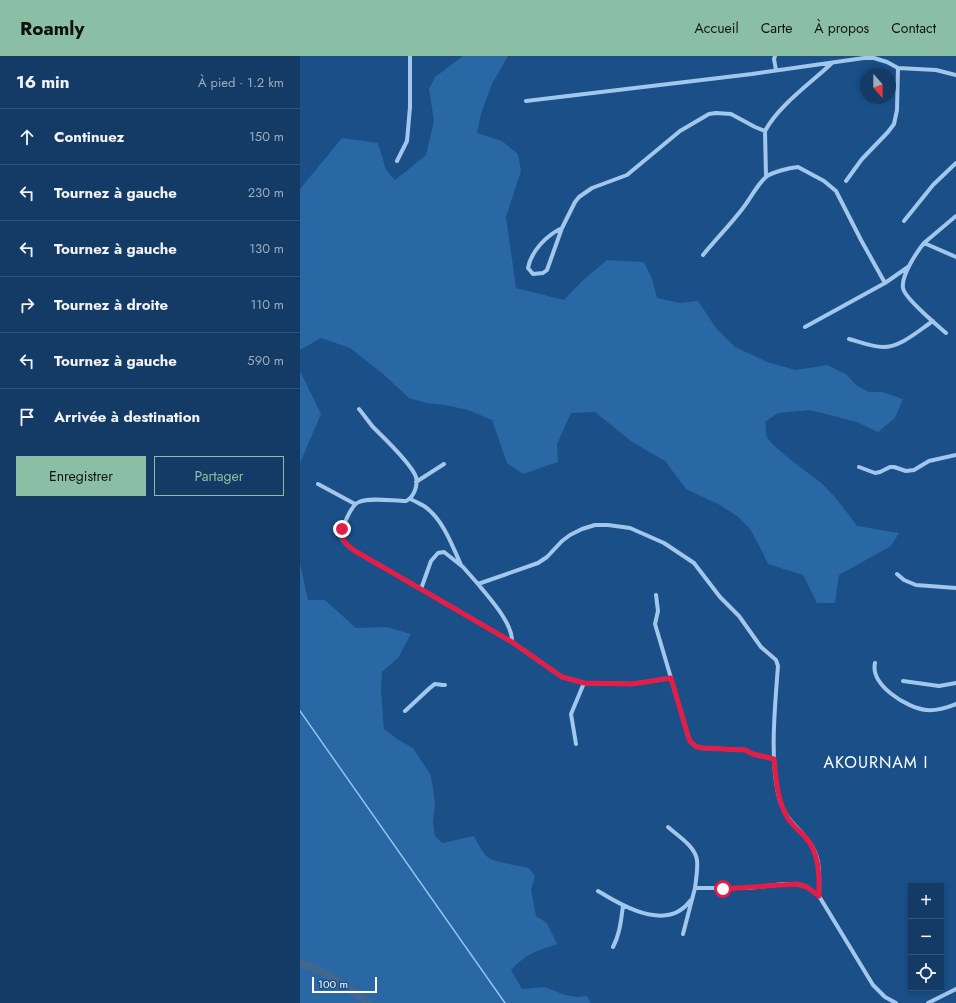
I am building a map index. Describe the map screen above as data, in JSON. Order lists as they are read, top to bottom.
{
  "districts": ["AKOURNAM I"],
  "scale_bar": "100 m",
  "north": "bottom",
  "page": {
    "header": "Roamly",
    "nav": [
      "Accueil",
      "Carte",
      "À propos",
      "Contact"
    ],
    "heading": ["16 min", "À pied · 1.2 km"],
    "list": [
      ["Continuez", "150 m"],
      ["Tournez à gauche", "230 m"],
      ["Tournez à gauche", "130 m"],
      ["Tournez à droite", "110 m"],
      ["Tournez à gauche", "590 m"],
      "Arrivée à destination"
    ],
    "buttons": ["Enregistrer", "Partager"],
    "map_buttons": ["+", "−"],
    "scale": "100 m"
  }
}
